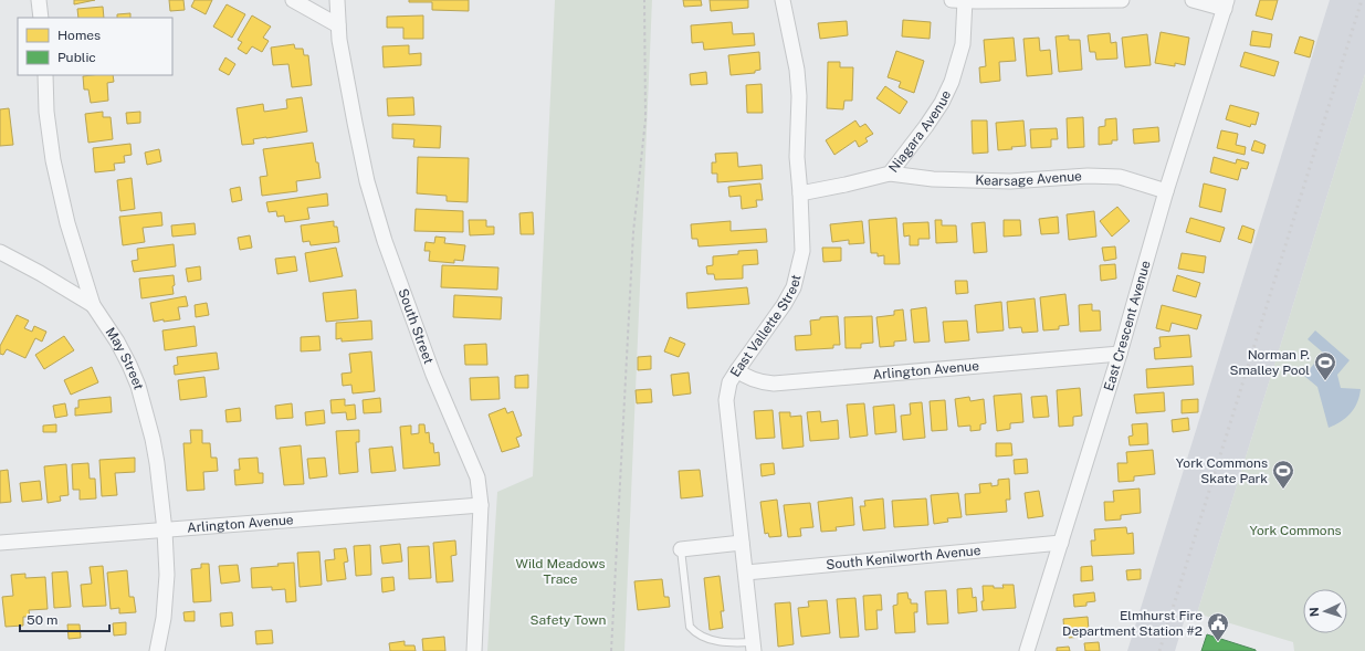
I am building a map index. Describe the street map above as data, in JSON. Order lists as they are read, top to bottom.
{
  "streets": {
    "street": [
      "Niagara Avenue",
      "Kearsage Avenue",
      "East Vallette Street",
      "South Street",
      "East Crescent Avenue",
      "May Street",
      "Arlington Avenue",
      "South Kenilworth Avenue"
    ]
  },
  "crossings": [
    ["Niagara Avenue", "Kearsage Avenue"],
    ["Niagara Avenue", "East Vallette Street"],
    ["Kearsage Avenue", "East Crescent Avenue"],
    ["East Vallette Street", "Arlington Avenue"],
    ["East Vallette Street", "South Kenilworth Avenue"],
    ["South Street", "Arlington Avenue"],
    ["East Crescent Avenue", "Arlington Avenue"],
    ["East Crescent Avenue", "South Kenilworth Avenue"],
    ["May Street", "Arlington Avenue"]
  ],
  "parks": ["York Commons", "Wild Meadows Trace", "Safety Town"],
  "places": {
    "sports": ["Norman P. Smalley Pool", "York Commons Skate Park"],
    "public building": ["Elmhurst Fire Department Station #2"]
  },
  "legend": ["Homes", "Public"],
  "scale_bar": "50 m",
  "north": "left"
}
